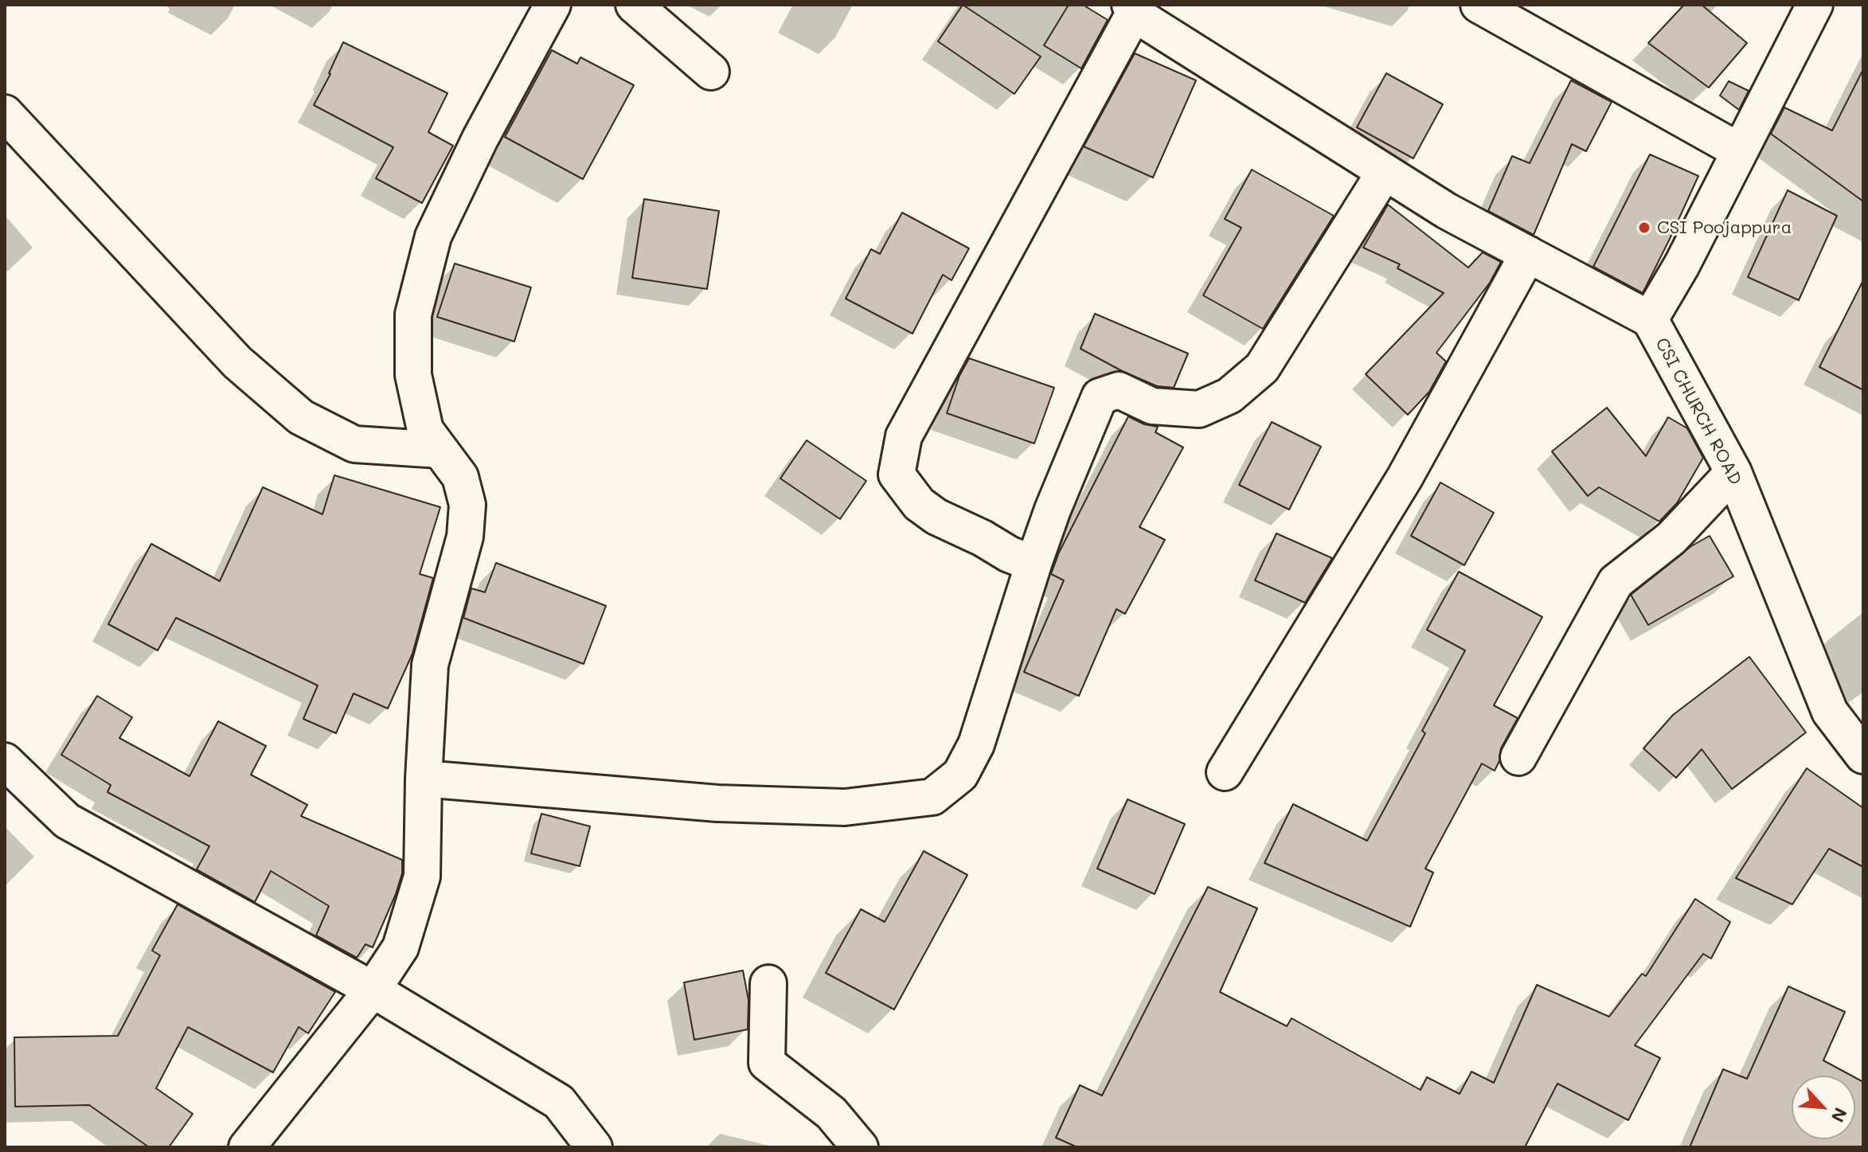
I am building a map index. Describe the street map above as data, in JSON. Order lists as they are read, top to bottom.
{
  "streets": {
    "street": ["CSI CHURCH ROAD"]
  },
  "places": ["CSI Poojappura"],
  "north": "bottom right"
}
